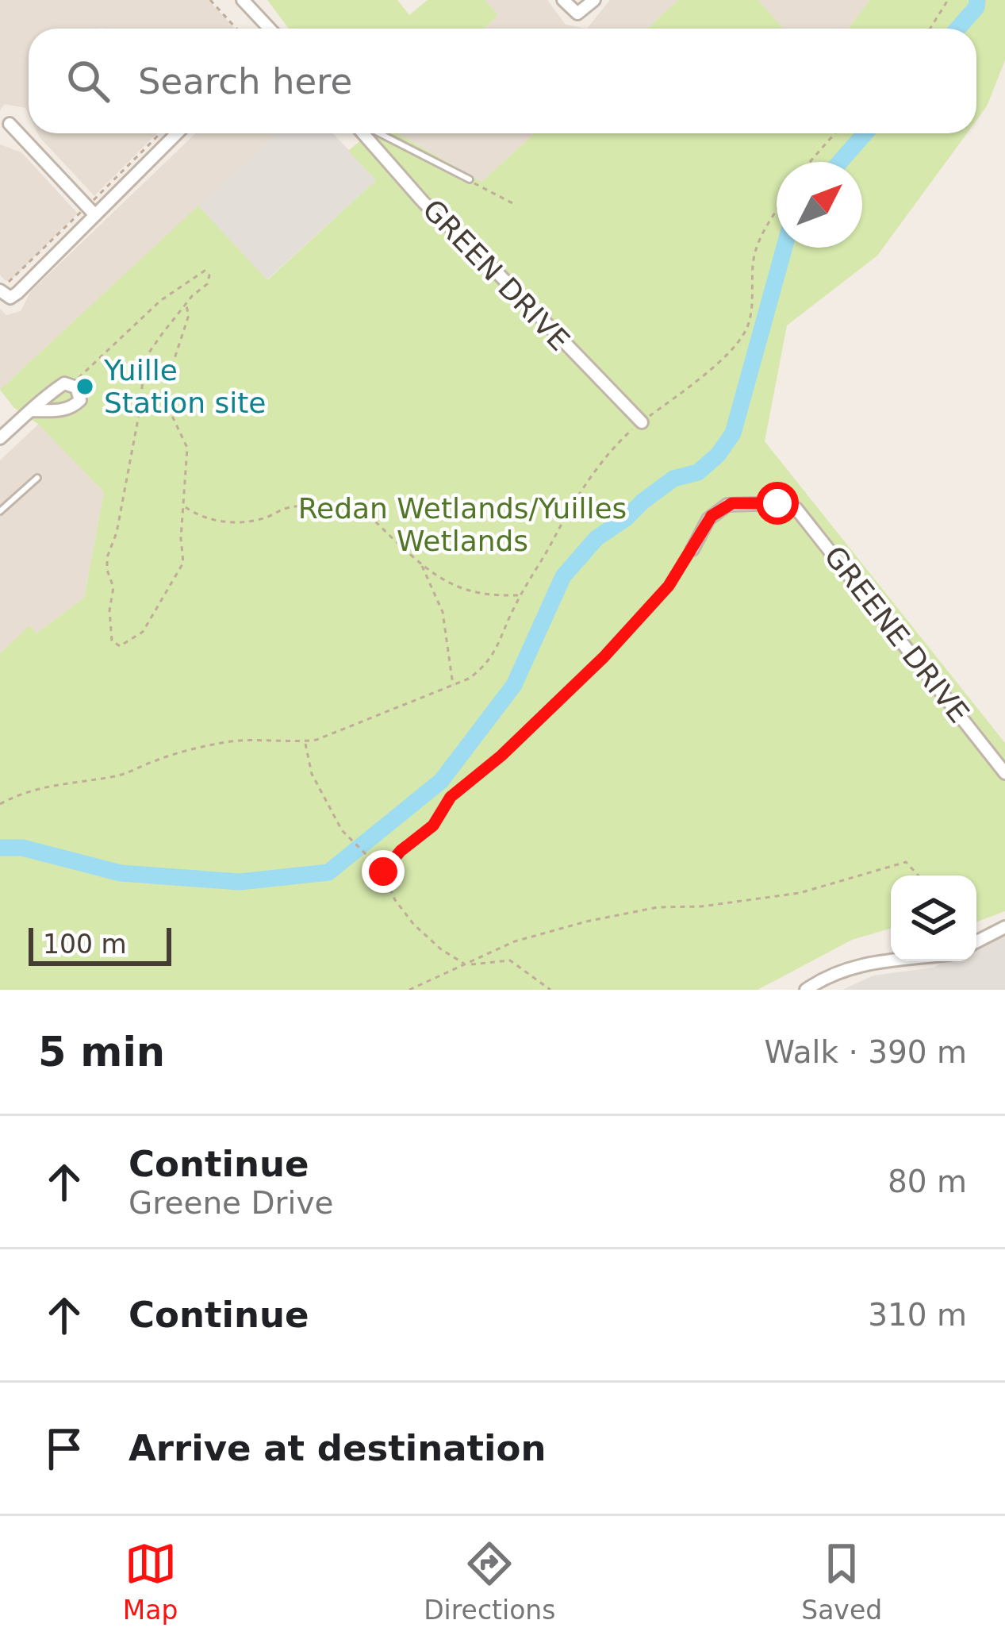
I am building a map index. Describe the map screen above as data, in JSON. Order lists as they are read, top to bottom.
{
  "streets": {
    "street": ["GREEN DRIVE", "GREENE DRIVE"]
  },
  "parks": ["Redan Wetlands/Yuilles Wetlands"],
  "places": ["Yuille Station site"],
  "scale_bar": "100 m",
  "north": "top right",
  "page": {
    "search": "Search here",
    "scale": "100 m",
    "heading": ["5 min", "Walk · 390 m"],
    "list": [
      ["Continue", "Greene Drive", "80 m"],
      ["Continue", "310 m"],
      "Arrive at destination"
    ],
    "nav": ["Map", "Directions", "Saved"]
  }
}
